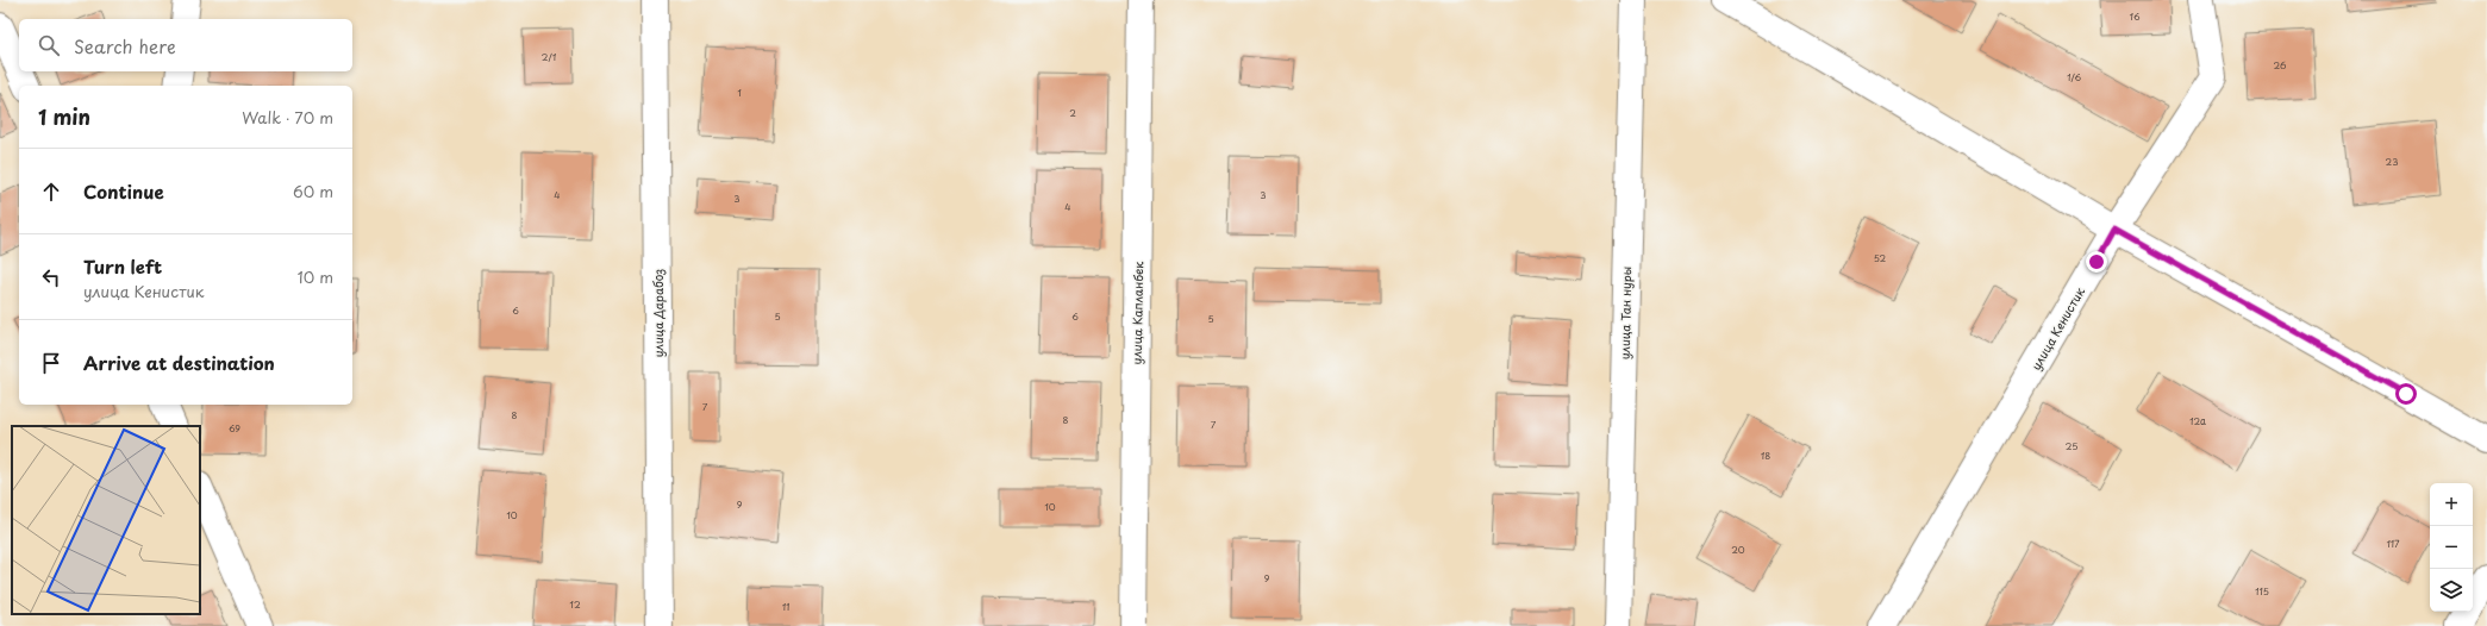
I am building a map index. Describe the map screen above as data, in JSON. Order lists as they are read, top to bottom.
{
  "streets": {
    "street": [
      "улица Дарабоз",
      "улица Капланбек",
      "улица Тан нуры",
      "улица Кенистик"
    ]
  },
  "house_numbers": [
    "16",
    "2/1",
    "26",
    "1/6",
    "1",
    "2",
    "23",
    "4",
    "3",
    "3",
    "4",
    "52",
    "6",
    "5",
    "6",
    "5",
    "7",
    "8",
    "8",
    "12а",
    "7",
    "69",
    "25",
    "18",
    "9",
    "10",
    "10",
    "117",
    "20",
    "9",
    "115",
    "12",
    "11"
  ],
  "page": {
    "search": "Search here",
    "heading": ["1 min", "Walk · 70 m"],
    "list": [
      ["Continue", "60 m"],
      ["Turn left", "улица Кенистик", "10 m"],
      "Arrive at destination"
    ],
    "map_buttons": ["+", "−"]
  }
}
